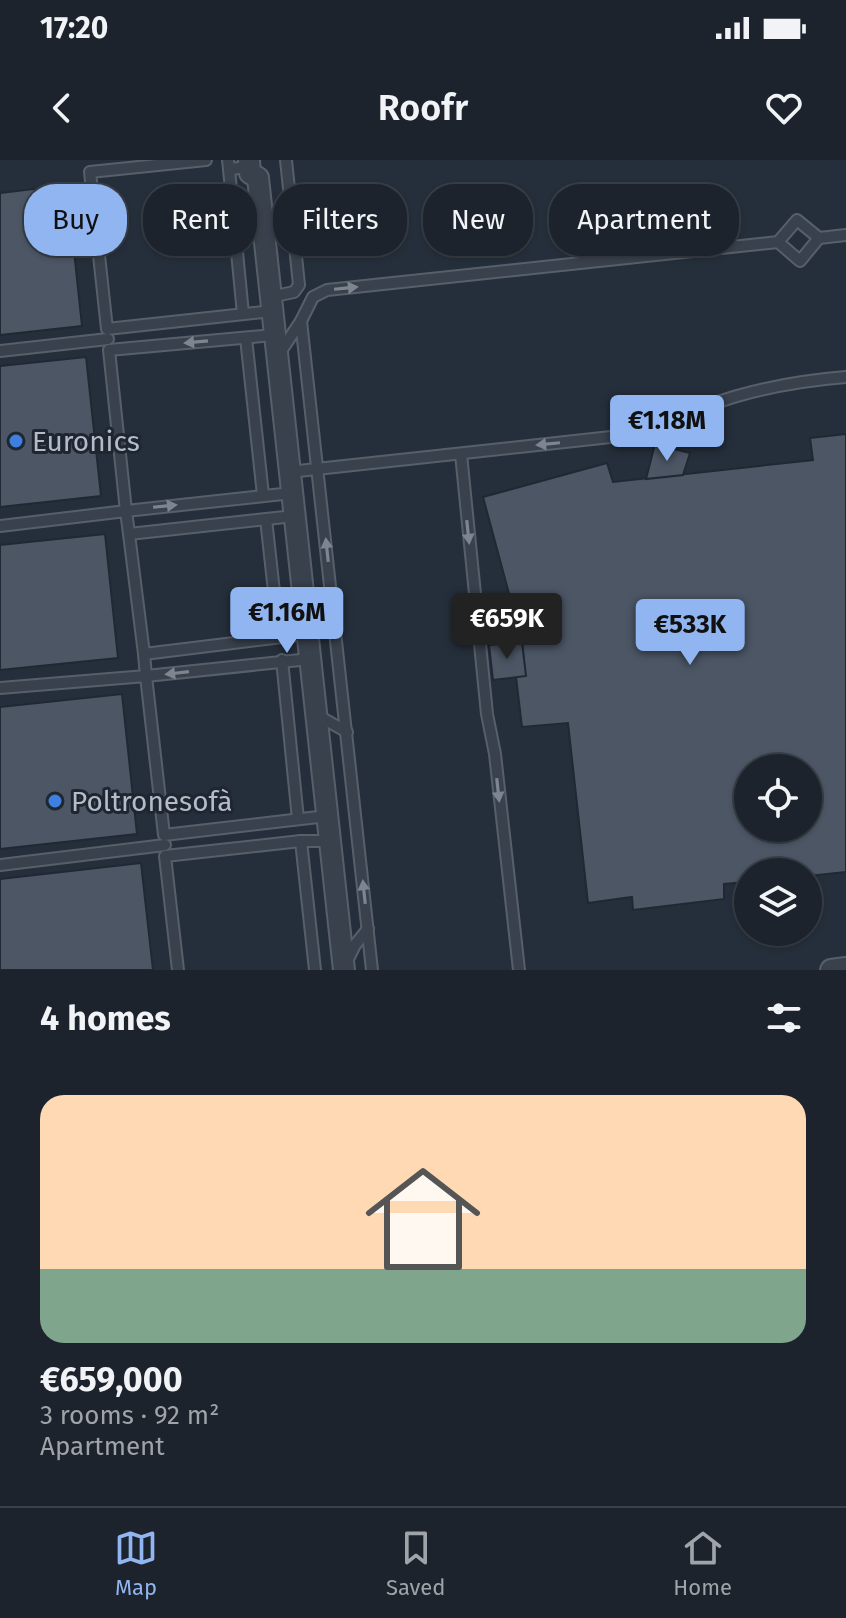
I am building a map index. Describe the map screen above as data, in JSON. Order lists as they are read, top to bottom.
{
  "places": ["Euronics", "Poltronesofà"],
  "page": {
    "status": "17:20",
    "header": "Roofr",
    "chip": [
      "Buy",
      "Rent",
      "Filters",
      "New",
      "Apartment"
    ],
    "price": [
      "€1.18M",
      "€1.16M",
      "€659K",
      "€533K"
    ],
    "heading": "4 homes",
    "list": [
      {
        "name": "€659,000",
        "note": "3 rooms · 92 m² · Apartment"
      }
    ],
    "tabs": ["Map", "Saved", "Home"]
  }
}
